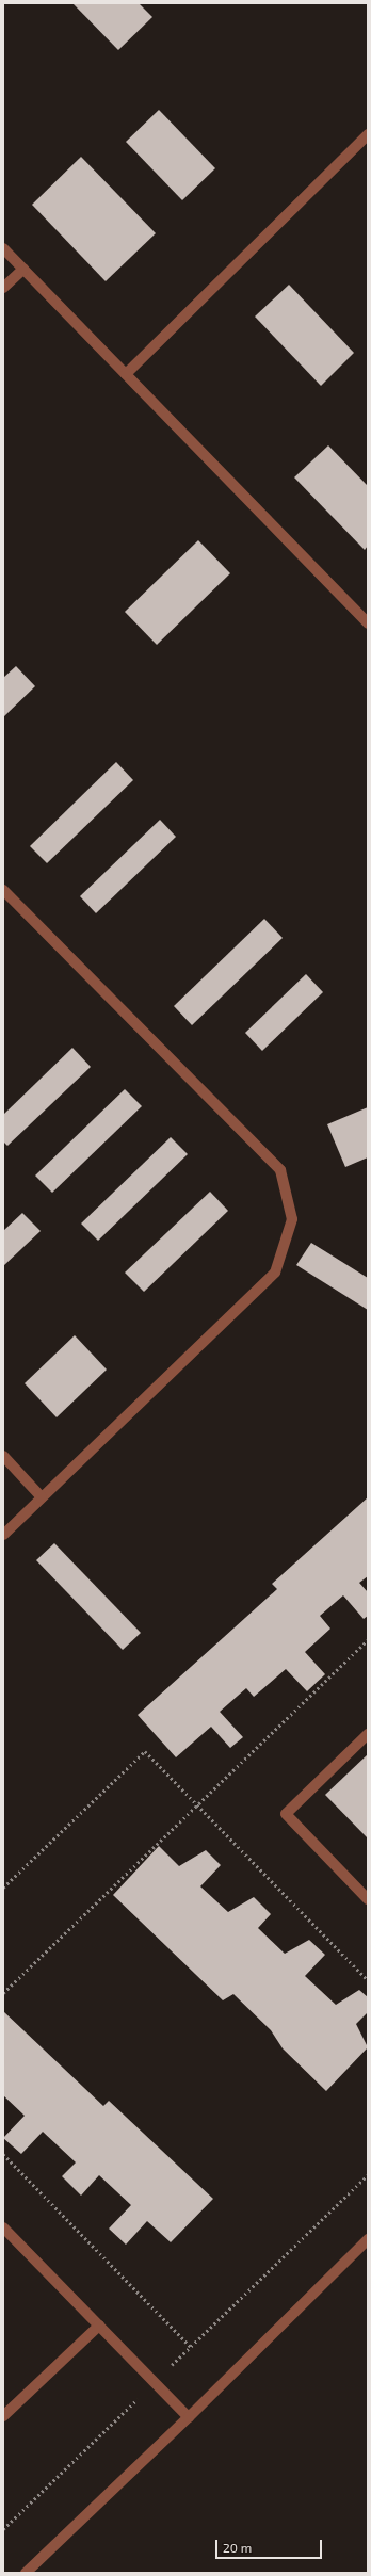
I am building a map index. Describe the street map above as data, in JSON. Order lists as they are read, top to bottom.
{
  "scale_bar": "20 m"
}
